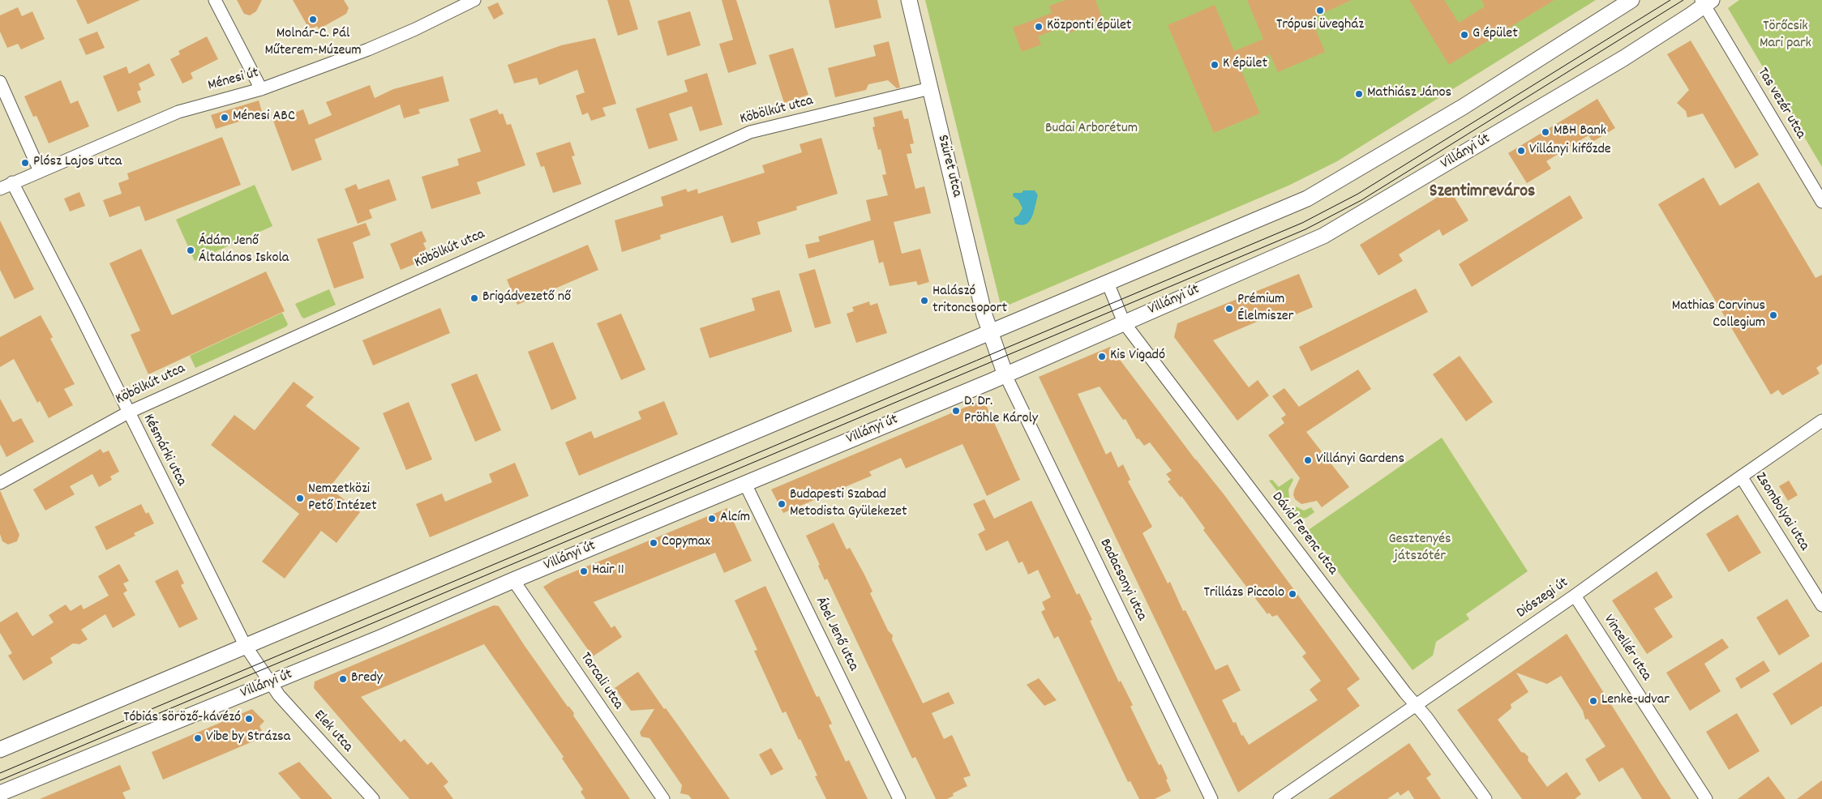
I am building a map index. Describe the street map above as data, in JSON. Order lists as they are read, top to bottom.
{
  "streets": {
    "street": [
      "Ménesi út",
      "Tas vezér utca",
      "Köbölkút utca",
      "Villányi út",
      "Szüret utca",
      "Késmárki utca",
      "Zsombolyai utca",
      "Dávid Ferenc utca",
      "Badacsonyi utca",
      "Diószegi út",
      "Ábel Jenő utca",
      "Vincellér utca",
      "Tarcali utca",
      "Elek utca"
    ]
  },
  "crossings": [
    ["Ménesi út", "Késmárki utca"],
    ["Tas vezér utca", "Villányi út"],
    ["Köbölkút utca", "Szüret utca"],
    ["Köbölkút utca", "Késmárki utca"],
    ["Villányi út", "Szüret utca"],
    ["Villányi út", "Késmárki utca"],
    ["Villányi út", "Dávid Ferenc utca"],
    ["Villányi út", "Badacsonyi utca"],
    ["Villányi út", "Ábel Jenő utca"],
    ["Villányi út", "Tarcali utca"],
    ["Villányi út", "Elek utca"],
    ["Szüret utca", "Badacsonyi utca"],
    ["Késmárki utca", "Elek utca"],
    ["Zsombolyai utca", "Diószegi út"],
    ["Dávid Ferenc utca", "Diószegi út"],
    ["Diószegi út", "Vincellér utca"]
  ],
  "districts": ["Szentimreváros"],
  "parks": ["Törőcsik Mari park", "Budai Arborétum", "Gesztenyés játszótér"],
  "places": [
    "Trópusi üvegház",
    "Molnár-C. Pál Műterem-Múzeum",
    "Központi épület",
    "G épület",
    "K épület",
    "Mathiász János",
    "Ménesi ABC",
    "MBH Bank",
    "Villányi kifőzde",
    "Plósz Lajos utca",
    "Ádám Jenő Általános Iskola",
    "Brigádvezető nő",
    "Halászó tritoncsoport",
    "Prémium Élelmiszer",
    "Mathias Corvinus Collegium",
    "Kis Vigadó",
    "D. Dr. Pröhle Károly",
    "Villányi Gardens",
    "Nemzetközi Pető Intézet",
    "Budapesti Szabad Metodista Gyülekezet",
    "Alcím",
    "Copymax",
    "Hair 11",
    "Trillázs Piccolo",
    "Bredy",
    "Lenke-udvar",
    "Tóbiás söröző-kávézó",
    "Vibe by Strázsa"
  ]
}
